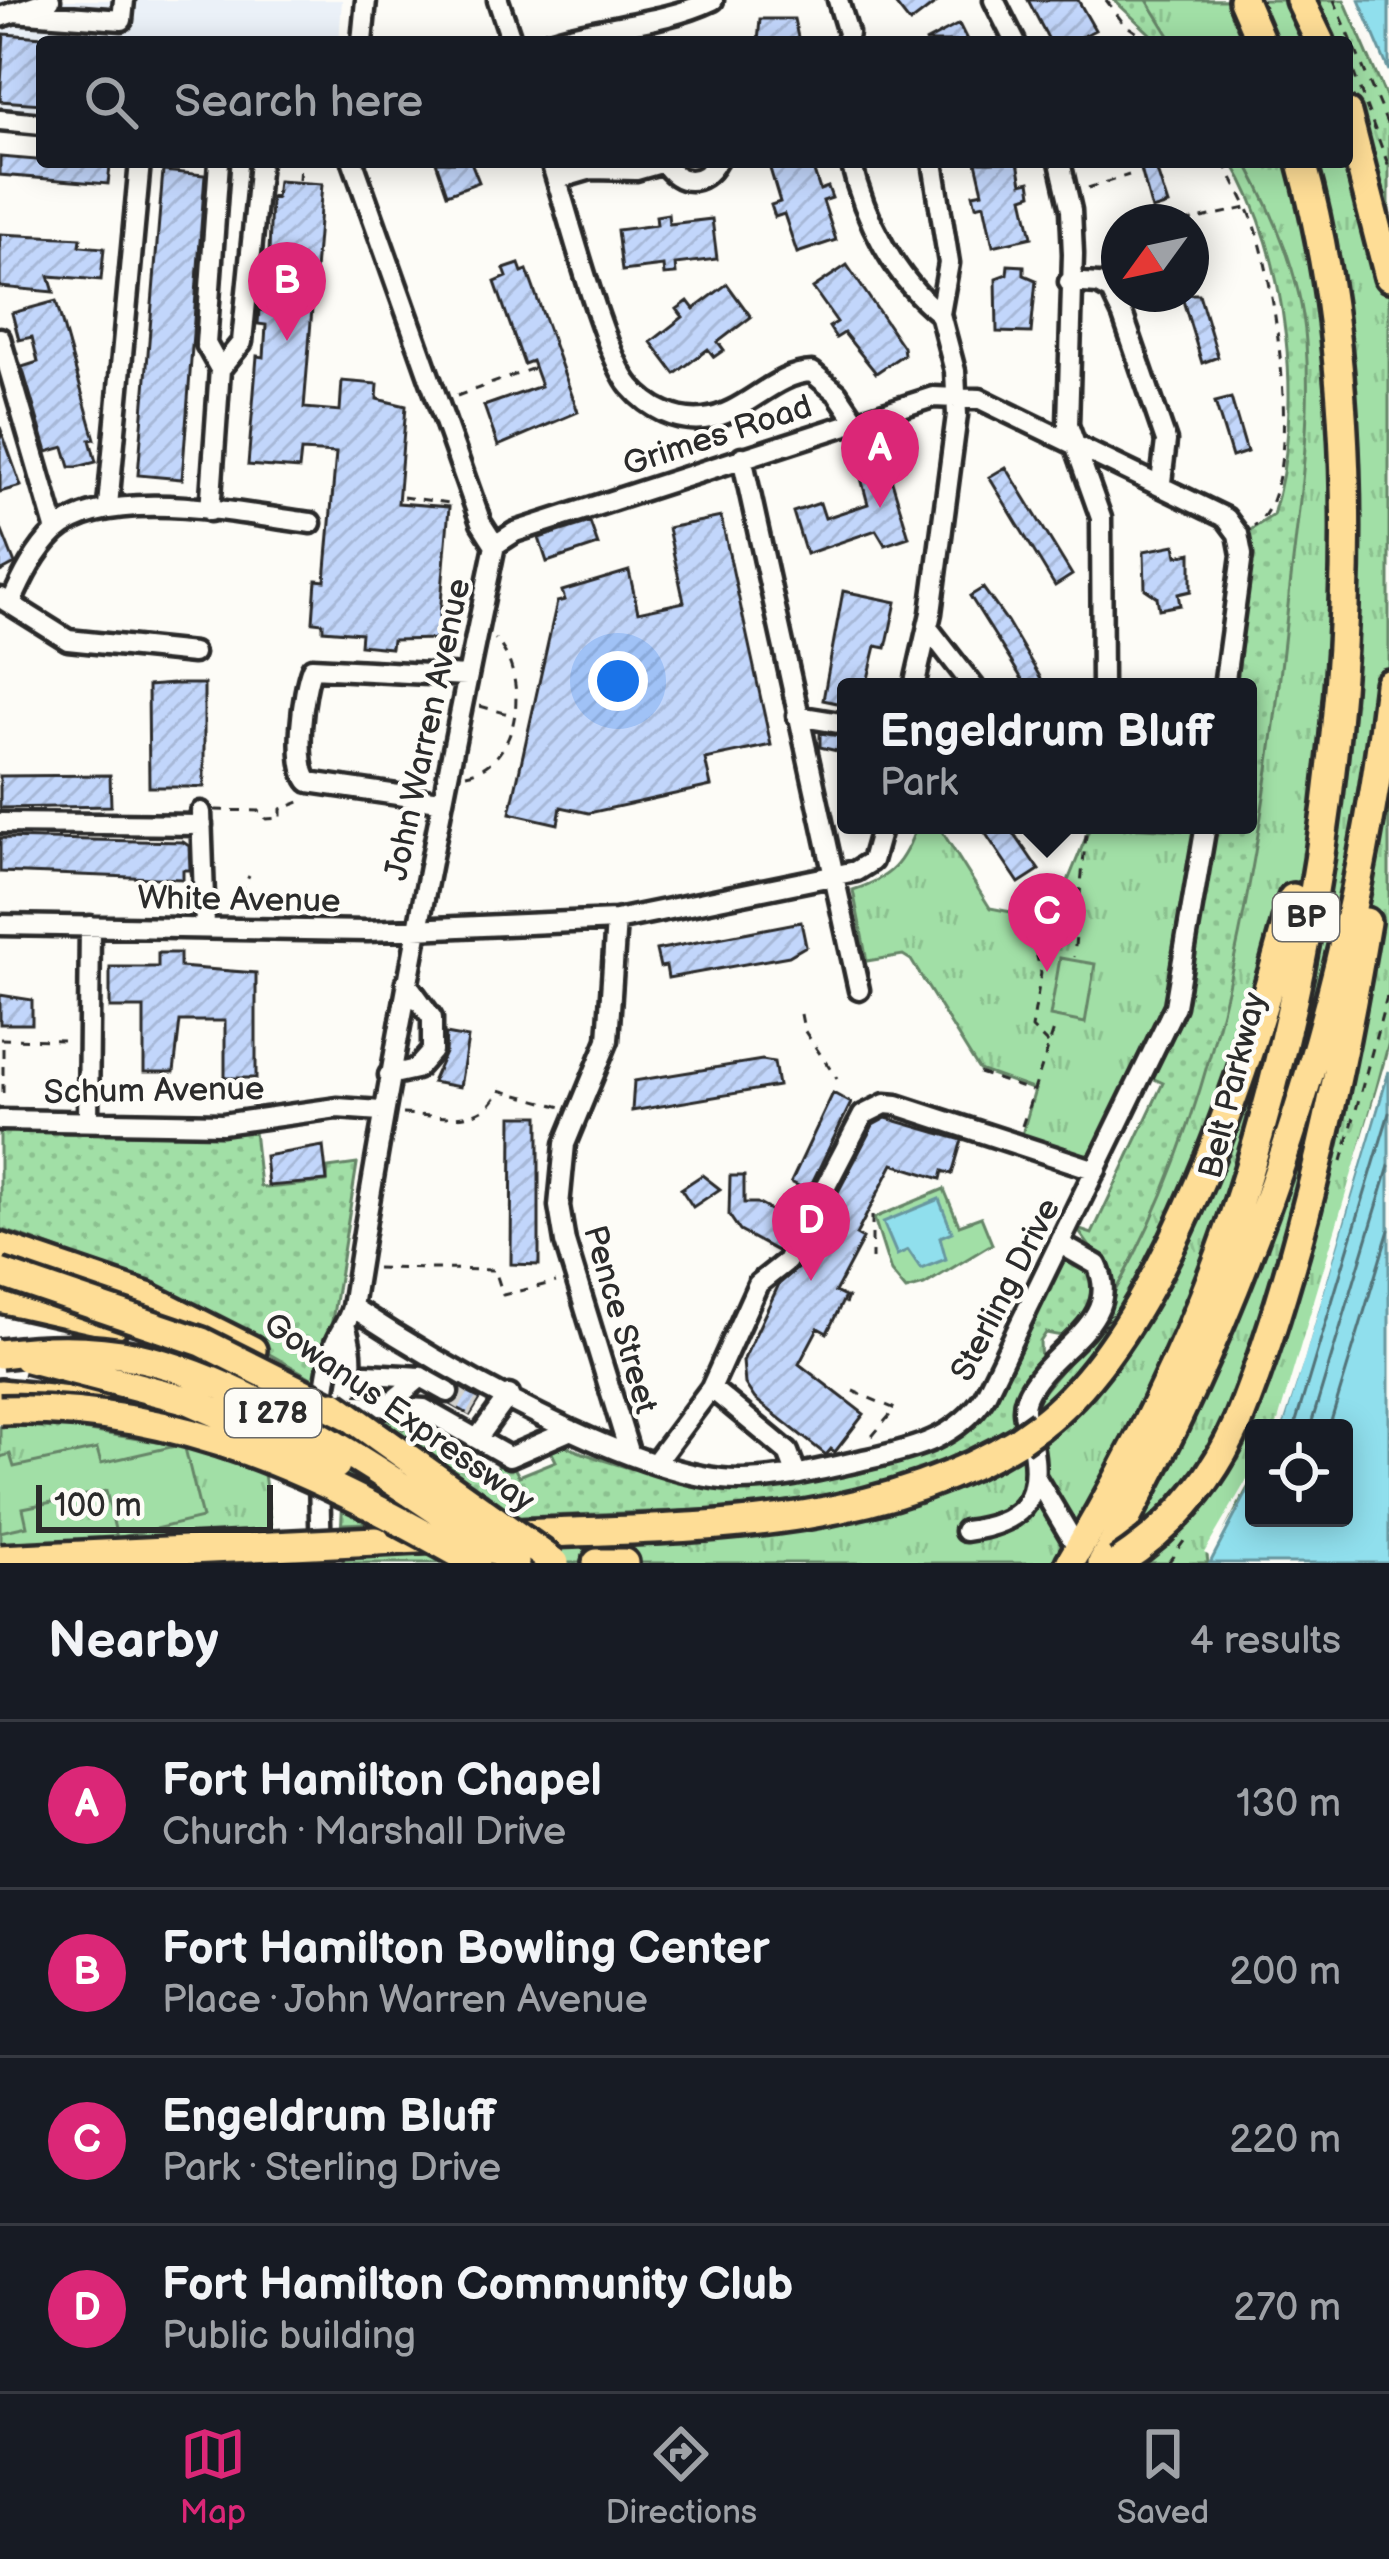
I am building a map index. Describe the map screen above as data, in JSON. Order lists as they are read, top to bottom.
{
  "streets": {
    "highway": [
      "BP",
      "Belt Parkway",
      "Gowanus Expressway",
      "I 278"
    ],
    "street": [
      "Grimes Road",
      "John Warren Avenue",
      "White Avenue",
      "Schum Avenue",
      "Sterling Drive",
      "Pence Street"
    ]
  },
  "crossings": [
    ["Grimes Road", "John Warren Avenue"],
    ["John Warren Avenue", "White Avenue"],
    ["John Warren Avenue", "Schum Avenue"],
    ["John Warren Avenue", "Sterling Drive"],
    ["John Warren Avenue", "Gowanus Expressway"],
    ["John Warren Avenue", "I 278"],
    ["White Avenue", "Pence Street"],
    ["Sterling Drive", "Pence Street"]
  ],
  "scale_bar": "100 m",
  "north": "bottom left",
  "page": {
    "search": "Search here",
    "pins": [
      "B",
      "A",
      "C",
      "D"
    ],
    "popup": ["Engeldrum Bluff", "Park"],
    "scale": "100 m",
    "heading": ["Nearby", "4 results"],
    "list": [
      {
        "mark": "A",
        "name": "Fort Hamilton Chapel",
        "note": "Church · Marshall Drive",
        "value": "130 m"
      },
      {
        "mark": "B",
        "name": "Fort Hamilton Bowling Center",
        "note": "Place · John Warren Avenue",
        "value": "200 m"
      },
      {
        "mark": "C",
        "name": "Engeldrum Bluff",
        "note": "Park · Sterling Drive",
        "value": "220 m"
      },
      {
        "mark": "D",
        "name": "Fort Hamilton Community Club",
        "note": "Public building",
        "value": "270 m"
      }
    ],
    "nav": ["Map", "Directions", "Saved"]
  }
}
